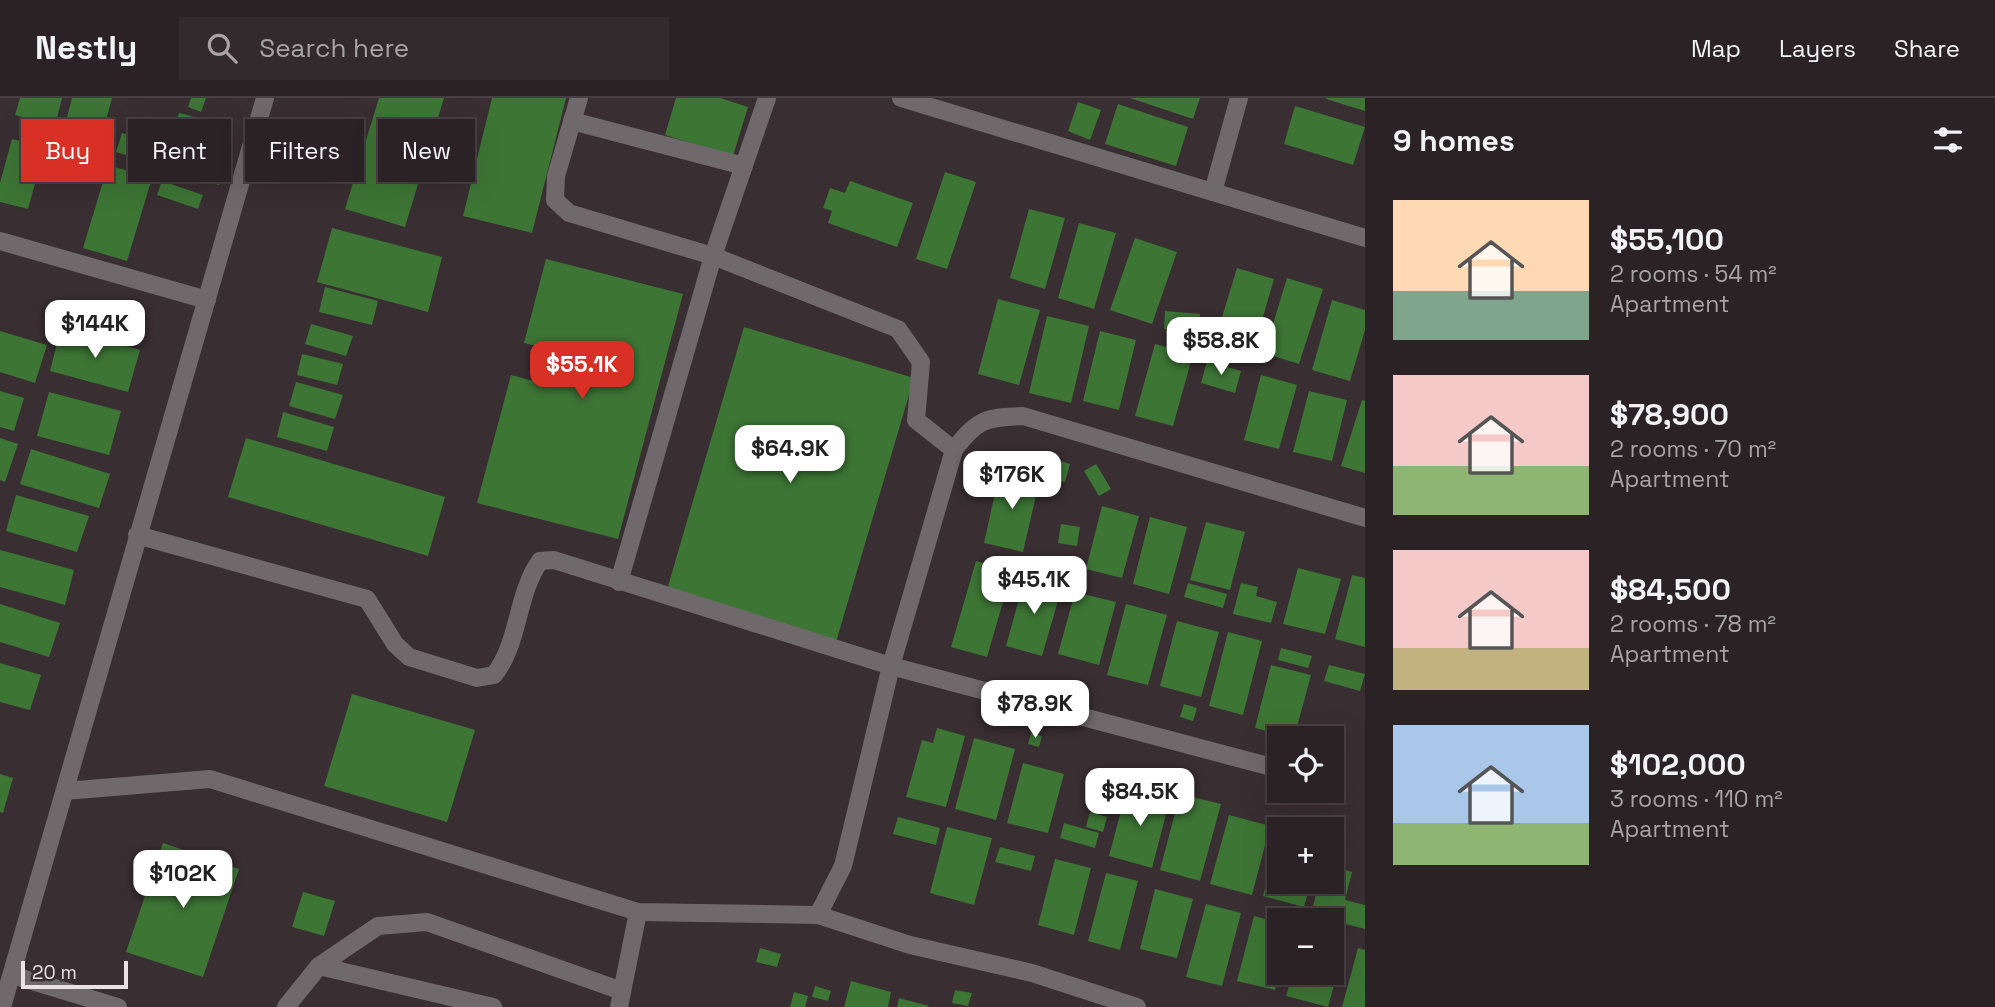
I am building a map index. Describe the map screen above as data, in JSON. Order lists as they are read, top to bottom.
{
  "scale_bar": "20 m",
  "page": {
    "header": "Nestly",
    "search": "Search here",
    "nav": ["Map", "Layers", "Share"],
    "heading": "9 homes",
    "chip": [
      "Buy",
      "Rent",
      "Filters",
      "New"
    ],
    "list": [
      {
        "name": "$55,100",
        "note": "2 rooms · 54 m² · Apartment"
      },
      {
        "name": "$78,900",
        "note": "2 rooms · 70 m² · Apartment"
      },
      {
        "name": "$84,500",
        "note": "2 rooms · 78 m² · Apartment"
      },
      {
        "name": "$102,000",
        "note": "3 rooms · 110 m² · Apartment"
      }
    ],
    "price": [
      "$144K",
      "$58.8K",
      "$55.1K",
      "$64.9K",
      "$176K",
      "$45.1K",
      "$78.9K",
      "$84.5K",
      "$102K"
    ],
    "map_buttons": ["+", "−"],
    "scale": "20 m"
  }
}
